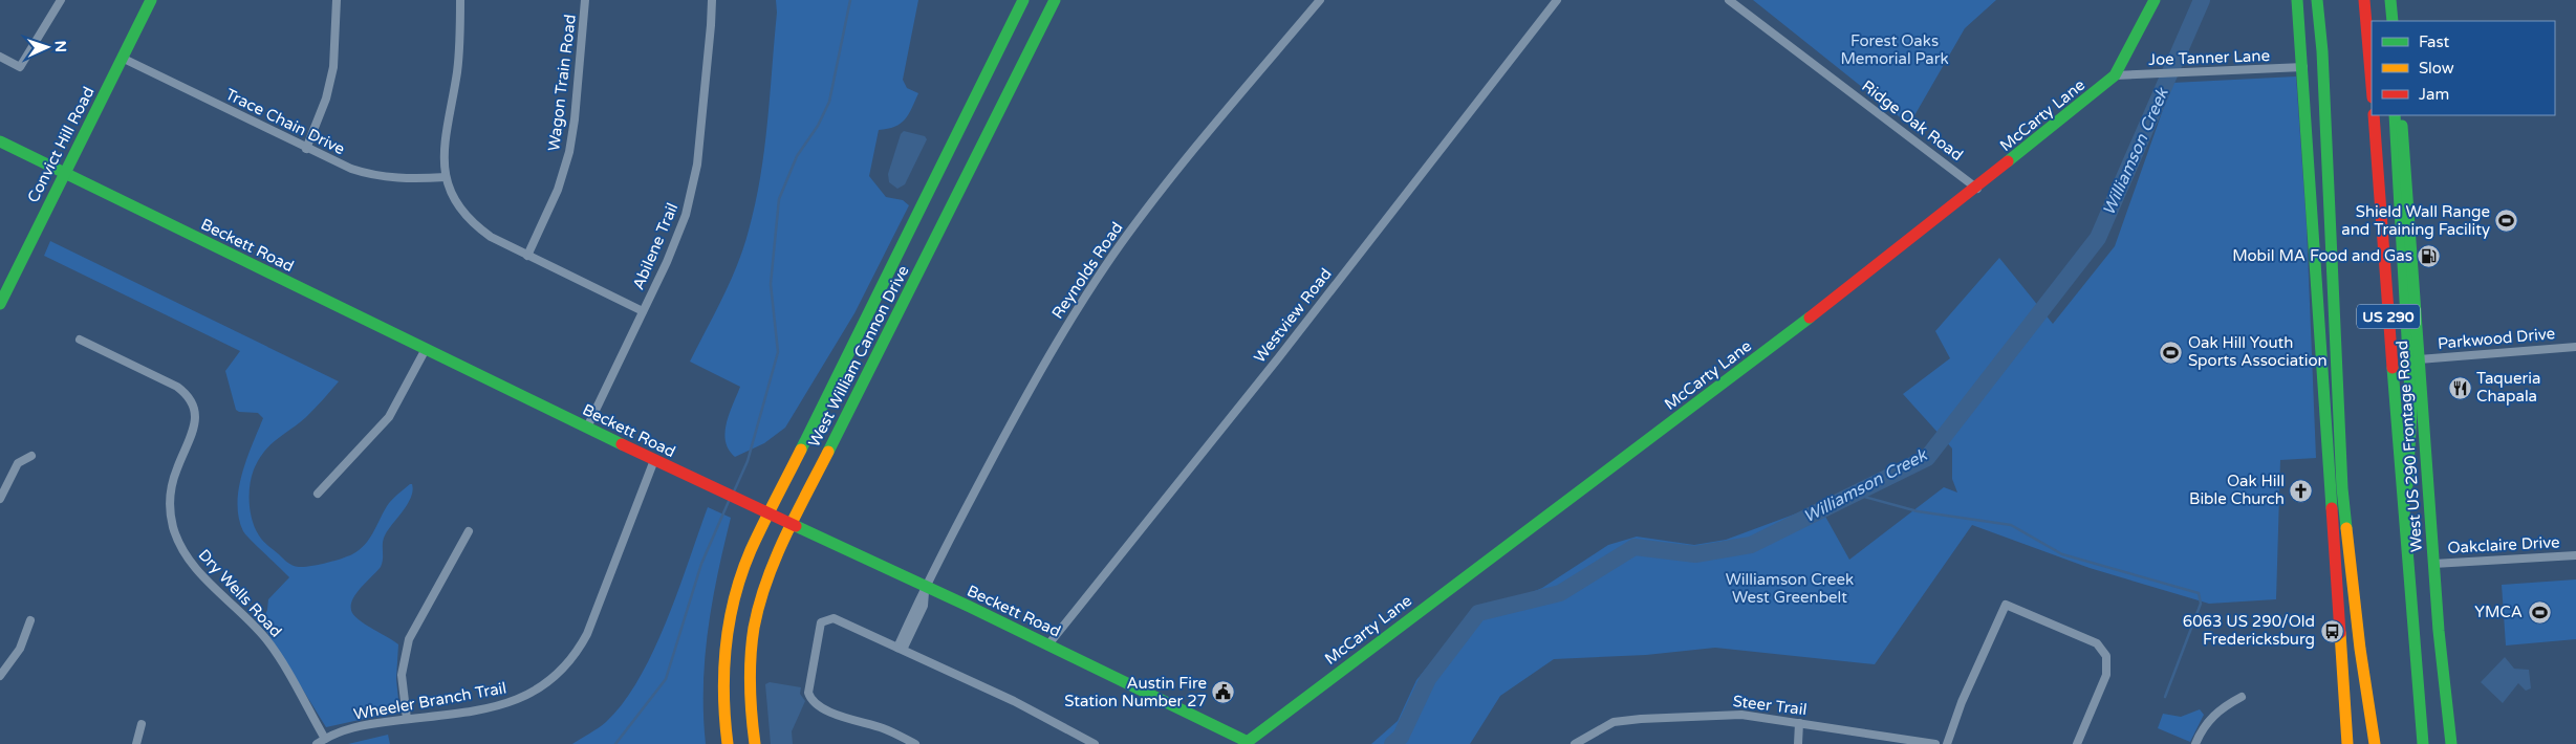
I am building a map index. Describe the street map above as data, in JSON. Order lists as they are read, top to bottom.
{
  "streets": {
    "main road": [
      "McCarty Lane",
      "Convict Hill Road",
      "Beckett Road",
      "US 290",
      "West William Cannon Drive",
      "West US 290 Frontage Road"
    ],
    "street": [
      "Joe Tanner Lane",
      "Wagon Train Road",
      "Ridge Oak Road",
      "Trace Chain Drive",
      "Abilene Trail",
      "Reynolds Road",
      "Westview Road",
      "Parkwood Drive",
      "Oakclaire Drive",
      "Dry Wells Road",
      "Wheeler Branch Trail",
      "Steer Trail"
    ]
  },
  "crossings": [
    ["Joe Tanner Lane", "McCarty Lane"],
    ["McCarty Lane", "Ridge Oak Road"],
    ["McCarty Lane", "Beckett Road"],
    ["Trace Chain Drive", "Convict Hill Road"],
    ["Convict Hill Road", "Beckett Road"],
    ["Beckett Road", "Abilene Trail"],
    ["Beckett Road", "Reynolds Road"],
    ["Beckett Road", "Westview Road"],
    ["Beckett Road", "West William Cannon Drive"],
    ["Beckett Road", "Wheeler Branch Trail"],
    ["Parkwood Drive", "West US 290 Frontage Road"],
    ["West US 290 Frontage Road", "Oakclaire Drive"],
    ["Dry Wells Road", "Wheeler Branch Trail"]
  ],
  "water": ["Williamson Creek"],
  "parks": ["Forest Oaks Memorial Park", "Williamson Creek West Greenbelt"],
  "places": {
    "sports": ["Shield Wall Range and Training Facility", "Oak Hill Youth Sports Association", "YMCA"],
    "fuel station": ["Mobil MA Food and Gas"],
    "restaurant": ["Taqueria Chapala"],
    "church": ["Oak Hill Bible Church"],
    "bus stop": ["6063 US 290/Old Fredericksburg"],
    "public building": ["Austin Fire Station Number 27"]
  },
  "legend": ["Fast", "Slow", "Jam"],
  "north": "right"
}
